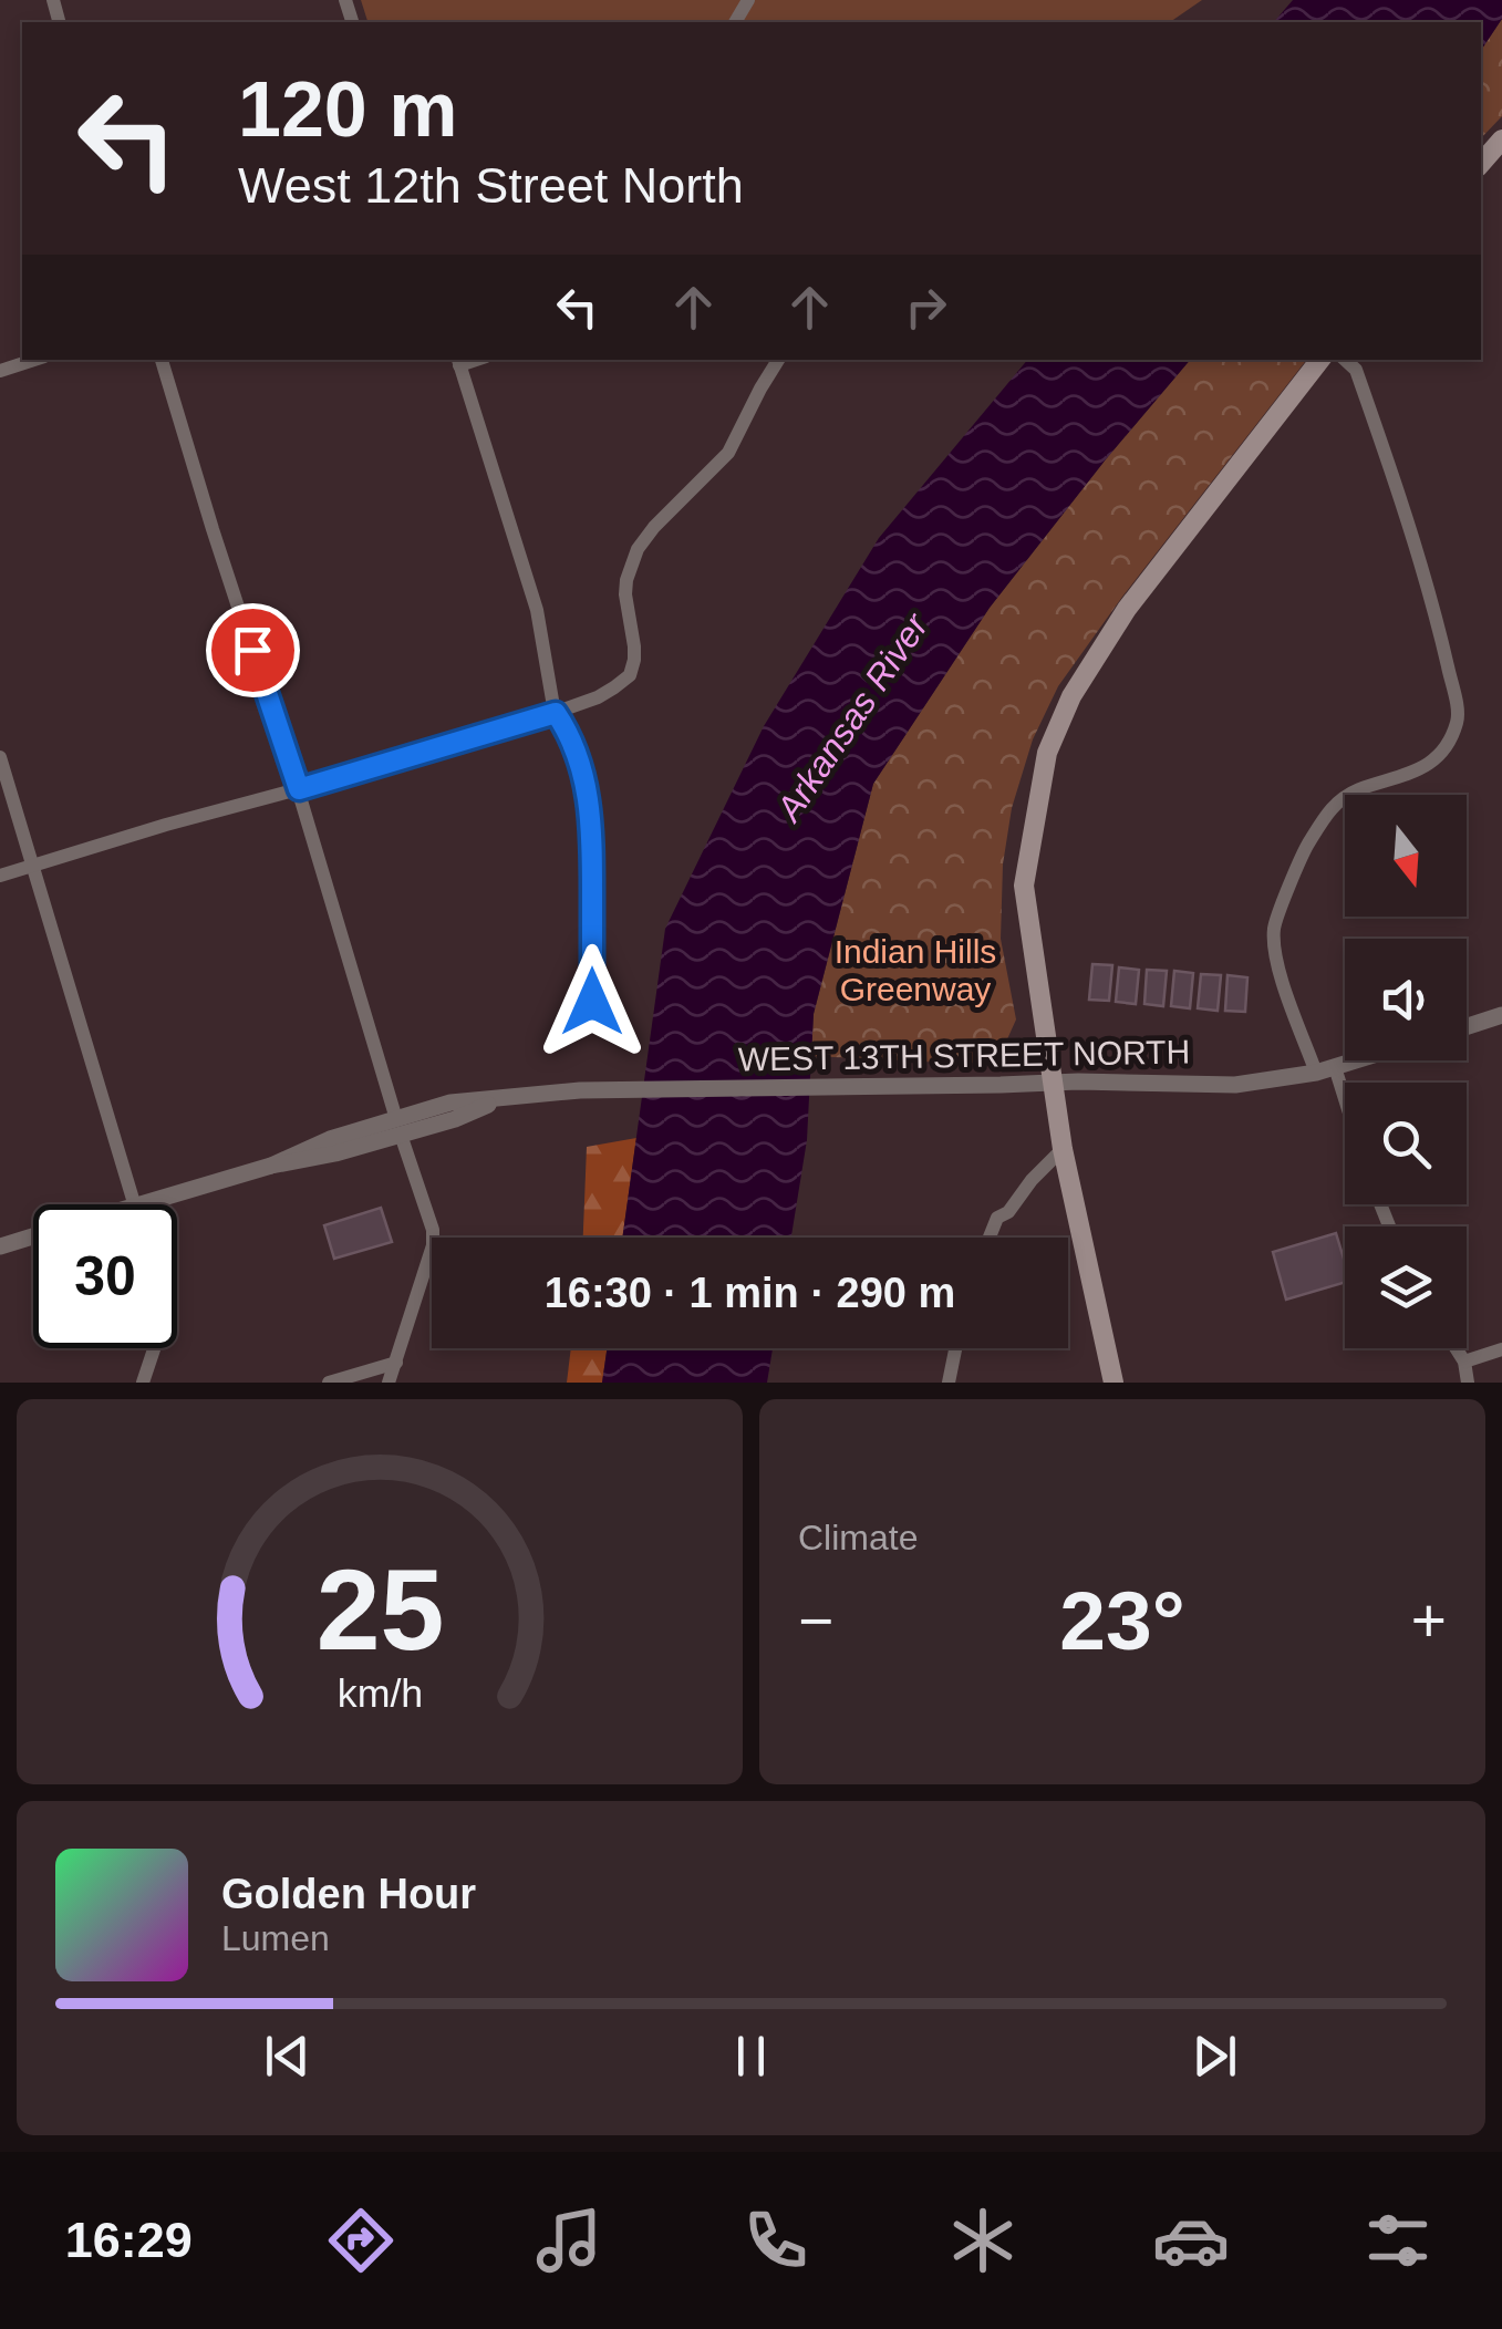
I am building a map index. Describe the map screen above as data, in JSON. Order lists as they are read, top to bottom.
{
  "streets": {
    "street": ["WEST 13TH STREET NORTH"]
  },
  "water": ["Arkansas River"],
  "parks": ["Indian Hills Greenway"],
  "north": "bottom",
  "page": {
    "turn": ["120 m", "West 12th Street North"],
    "limit": "30",
    "trip": "16:30 · 1 min · 290 m",
    "tile": "Climate",
    "heat": ["−", "23°", "+"],
    "song": ["Golden Hour", "Lumen"],
    "tabs": "16:29",
    "gauge": ["25", "km/h"]
  }
}
